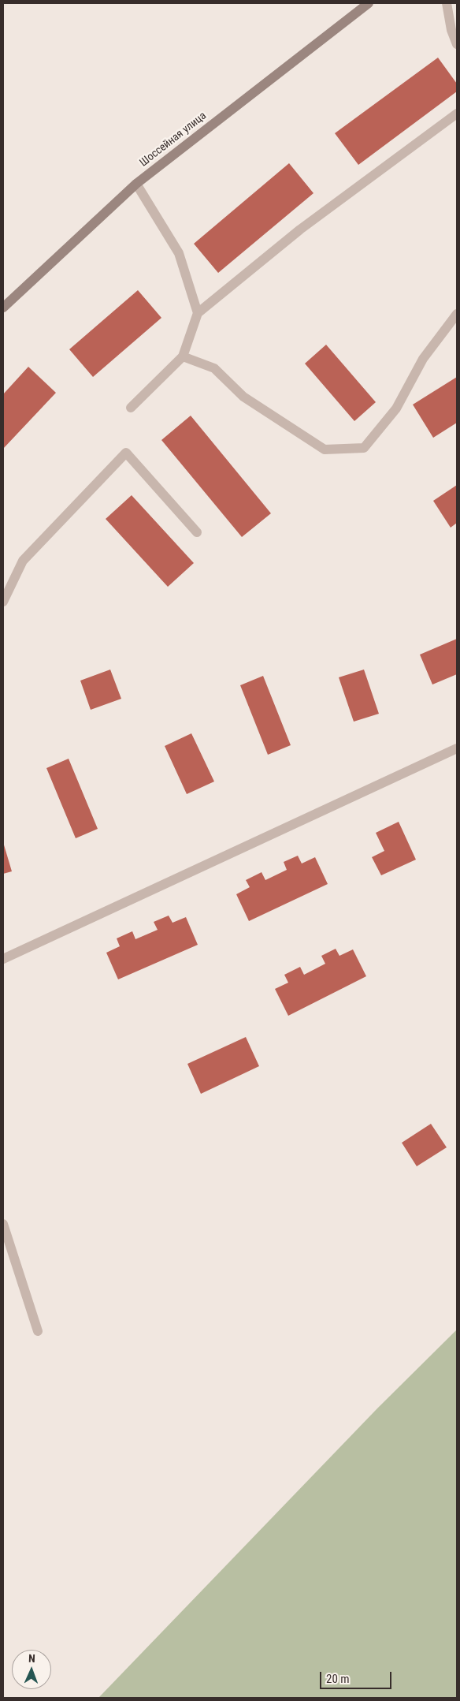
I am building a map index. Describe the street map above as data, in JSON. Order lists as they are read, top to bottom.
{
  "streets": {
    "main road": ["Шоссейная улица"]
  },
  "scale_bar": "20 m",
  "north": "top"
}
